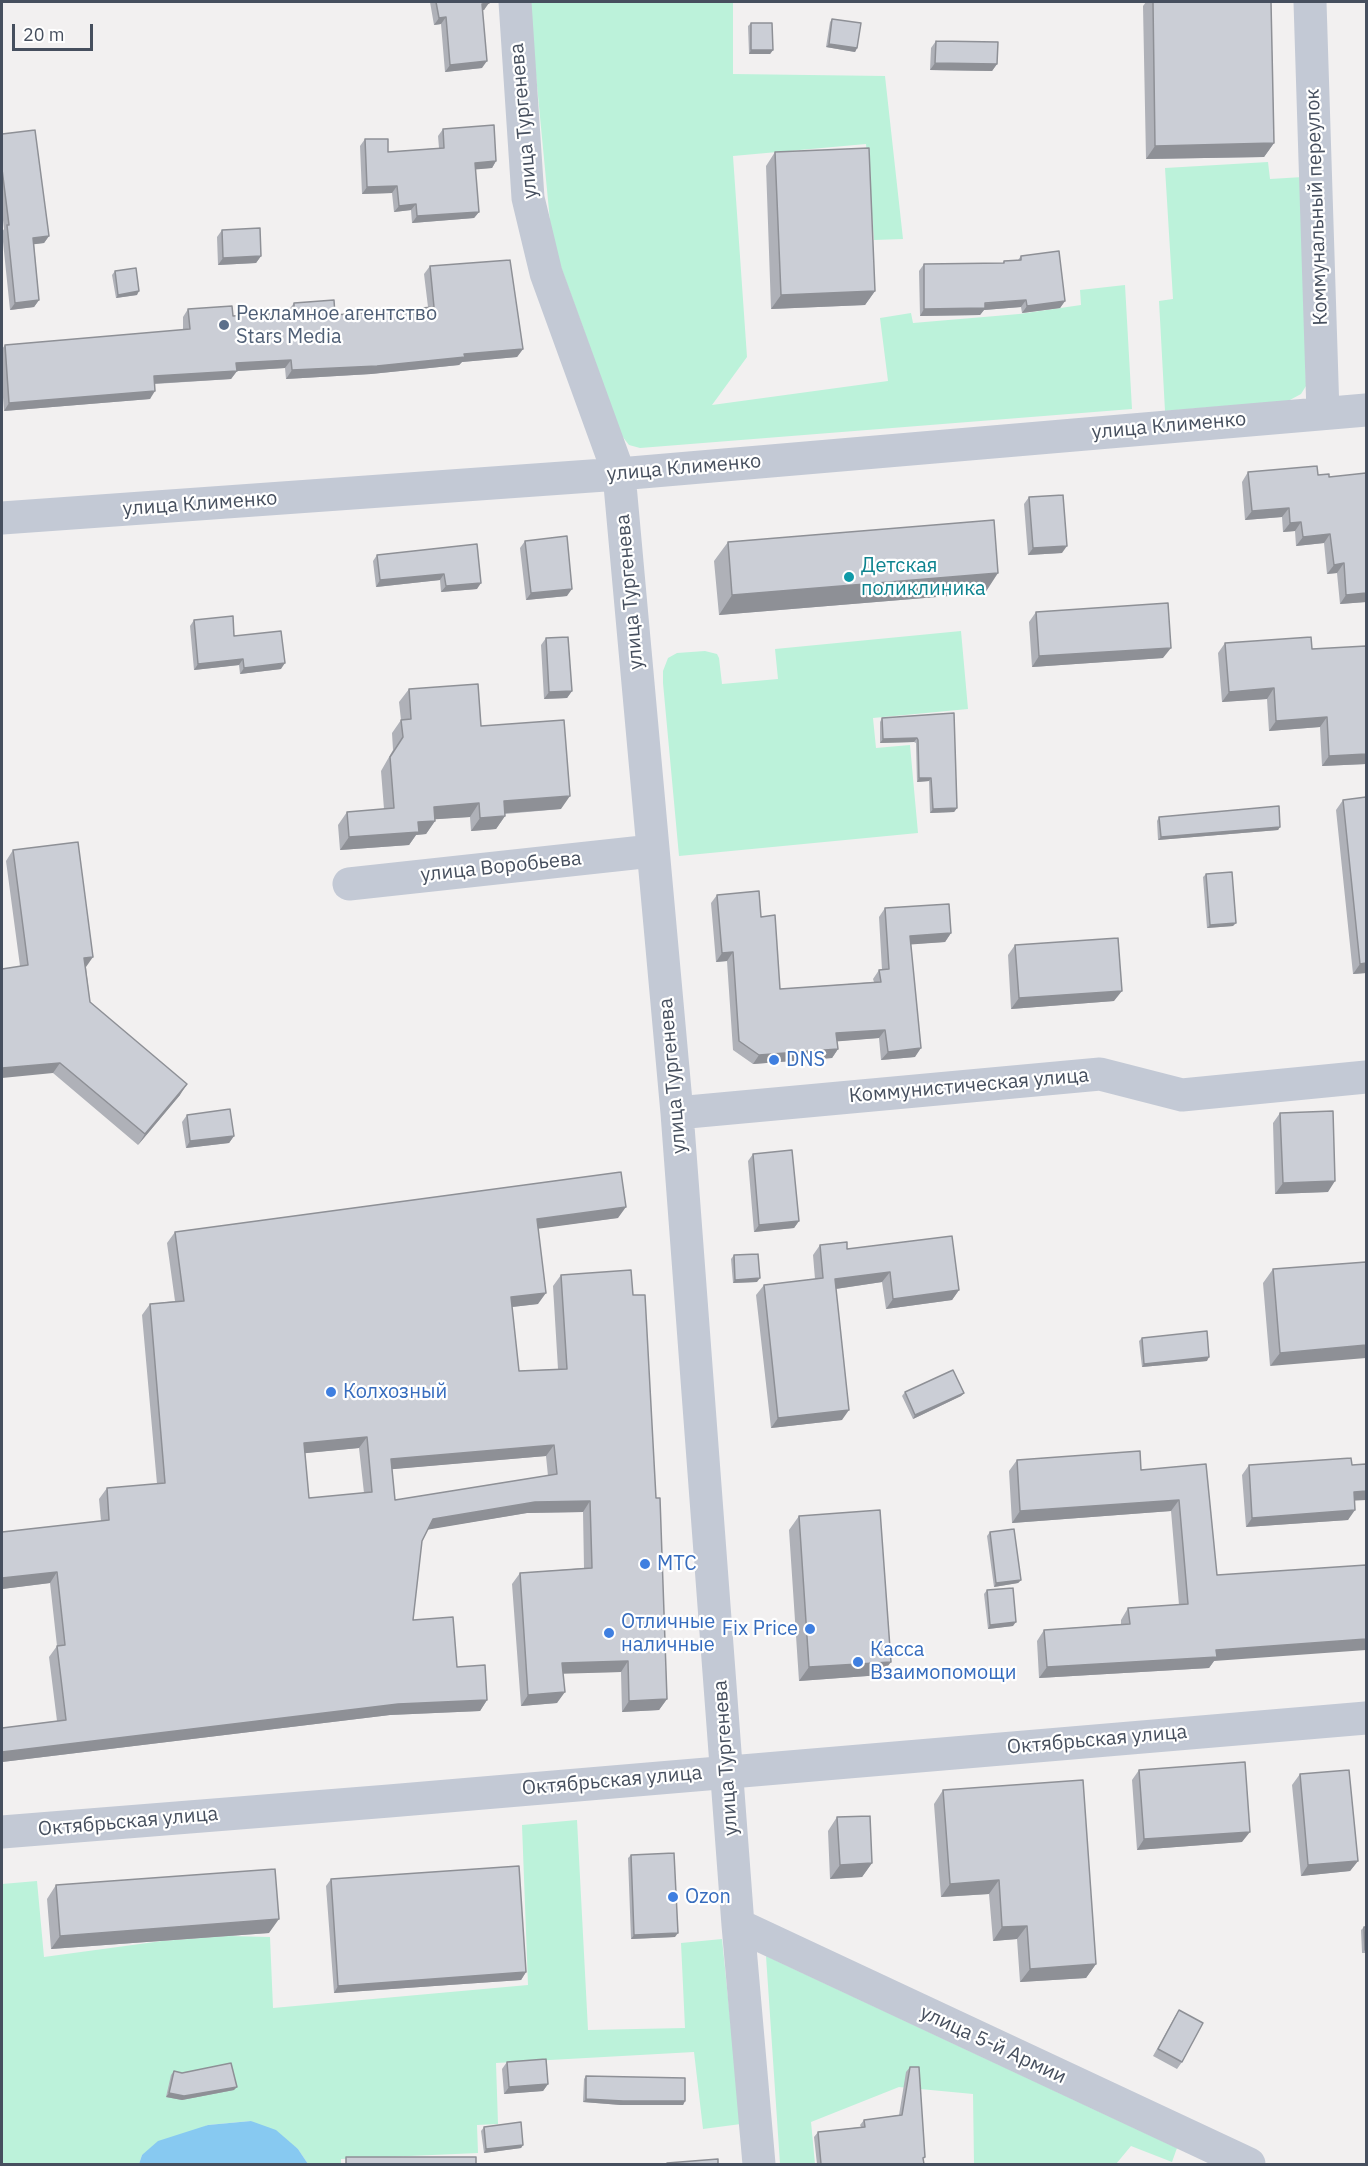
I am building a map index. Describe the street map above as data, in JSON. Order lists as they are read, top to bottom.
{
  "streets": {
    "street": [
      "улица Тургенева",
      "Коммунальный переулок",
      "улица Клименко",
      "улица Воробьева",
      "Коммунистическая улица",
      "Октябрьская улица",
      "улица 5-й Армии"
    ]
  },
  "crossings": [
    ["улица Тургенева", "улица Клименко"],
    ["улица Тургенева", "улица Воробьева"],
    ["улица Тургенева", "Коммунистическая улица"],
    ["улица Тургенева", "Октябрьская улица"],
    ["улица Тургенева", "улица 5-й Армии"],
    ["Коммунальный переулок", "улица Клименко"]
  ],
  "places": [
    "Рекламное агентство Stars Media",
    "Детская поликлиника",
    "DNS",
    "Колхозный",
    "МТС",
    "Fix Price",
    "Отличные наличные",
    "Касса Взаимопомощи",
    "Ozon"
  ],
  "scale_bar": "20 m"
}
